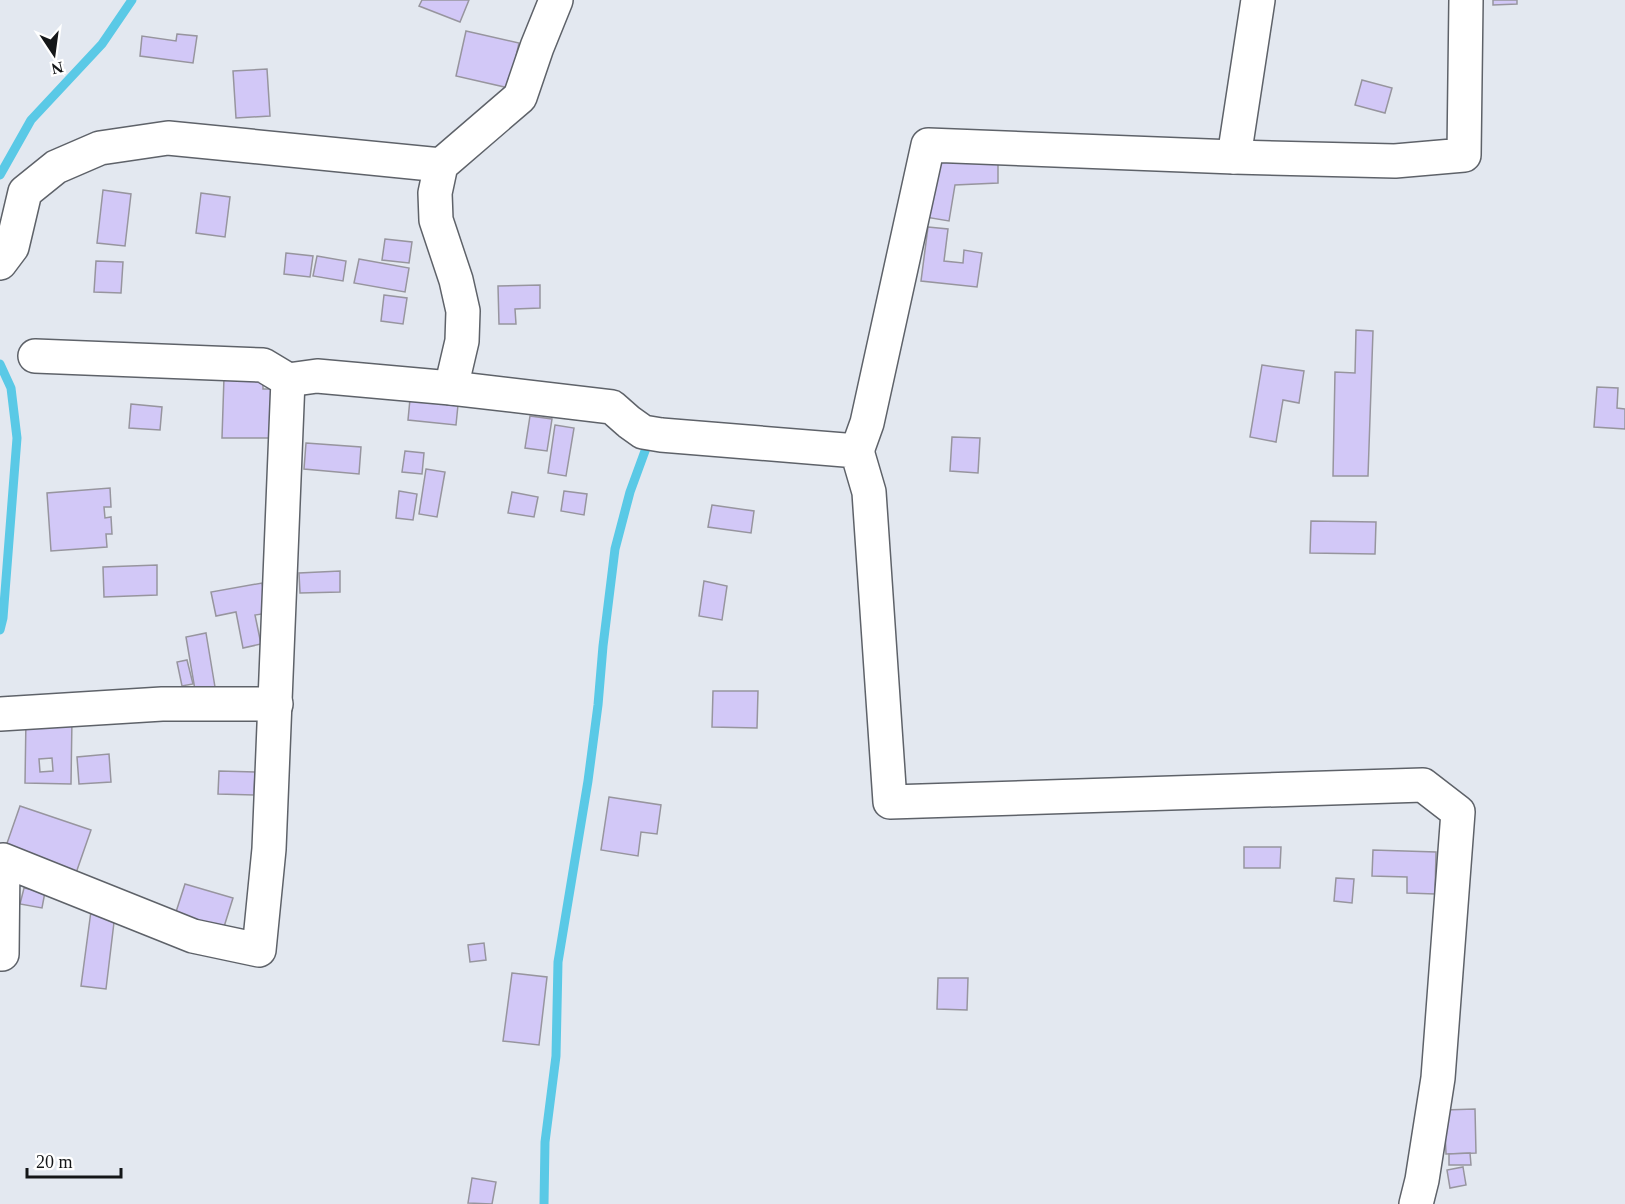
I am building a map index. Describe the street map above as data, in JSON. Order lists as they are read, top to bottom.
{
  "scale_bar": "20 m",
  "north": "bottom"
}
